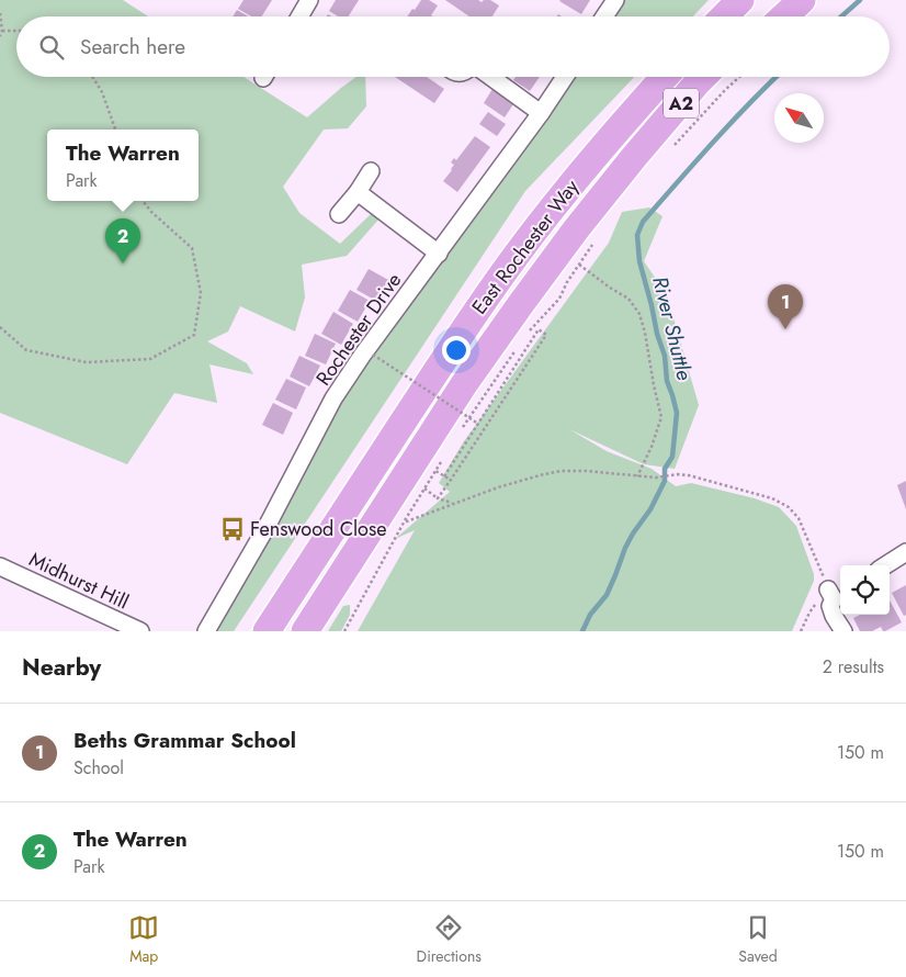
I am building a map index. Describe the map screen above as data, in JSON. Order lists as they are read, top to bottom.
{
  "streets": {
    "highway": ["A2", "East Rochester Way"],
    "street": ["Rochester Drive", "Midhurst Hill"]
  },
  "crossings": [
    ["A2", "East Rochester Way"]
  ],
  "water": ["River Shuttle"],
  "places": {
    "bus stop": ["Fenswood Close"]
  },
  "north": "top left",
  "page": {
    "search": "Search here",
    "popup": ["The Warren", "Park"],
    "pins": ["2", "1"],
    "heading": ["Nearby", "2 results"],
    "list": [
      {
        "mark": "1",
        "name": "Beths Grammar School",
        "note": "School",
        "value": "150 m"
      },
      {
        "mark": "2",
        "name": "The Warren",
        "note": "Park",
        "value": "150 m"
      }
    ],
    "nav": ["Map", "Directions", "Saved"]
  }
}
